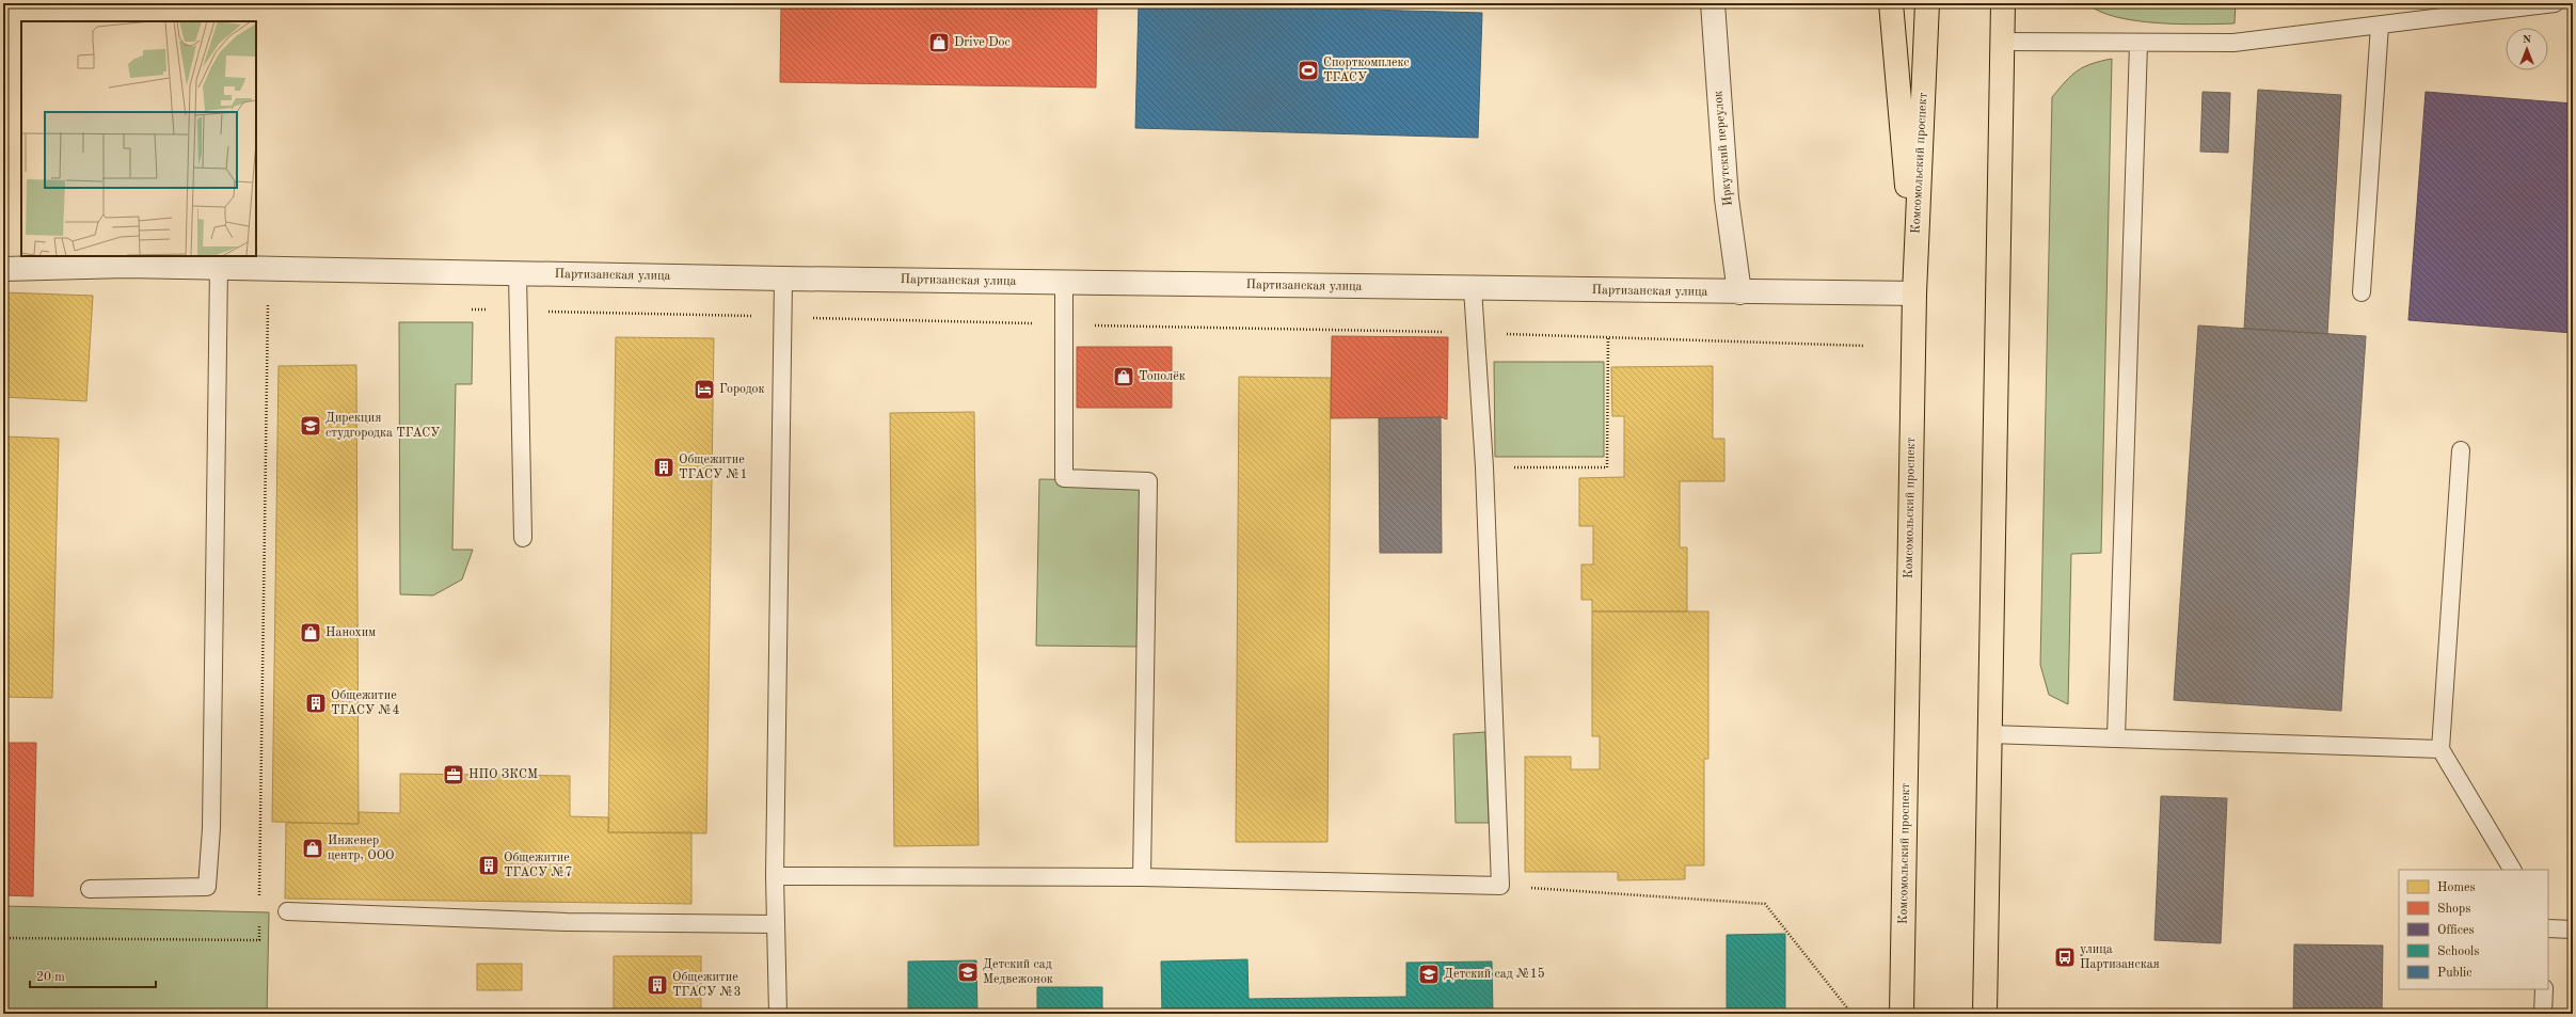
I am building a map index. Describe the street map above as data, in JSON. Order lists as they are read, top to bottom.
{
  "streets": {
    "main road": ["Комсомольский проспект"],
    "street": ["Иркутский переулок", "Партизанская улица"]
  },
  "crossings": [
    ["Иркутский переулок", "Партизанская улица"],
    ["Комсомольский проспект", "Партизанская улица"]
  ],
  "places": {
    "shop": [
      "Drive Doc",
      "Тополёк",
      "Нанохим",
      "Инженер центр, ООО"
    ],
    "sports": ["Спорткомплекс ТГАСУ"],
    "hotel": ["Городок"],
    "school or university": ["Дирекция студгородка ТГАСУ", "Детский сад Медвежонок", "Детский сад №15"],
    "building": [
      "Общежитие ТГАСУ №1",
      "Общежитие ТГАСУ №4",
      "Общежитие ТГАСУ №7",
      "Общежитие ТГАСУ №3"
    ],
    "office": ["НПО ЗКСМ"],
    "bus stop": ["улица Партизанская"]
  },
  "legend": [
    "Homes",
    "Shops",
    "Offices",
    "Schools",
    "Public"
  ],
  "scale_bar": "20 m",
  "north": "top"
}
